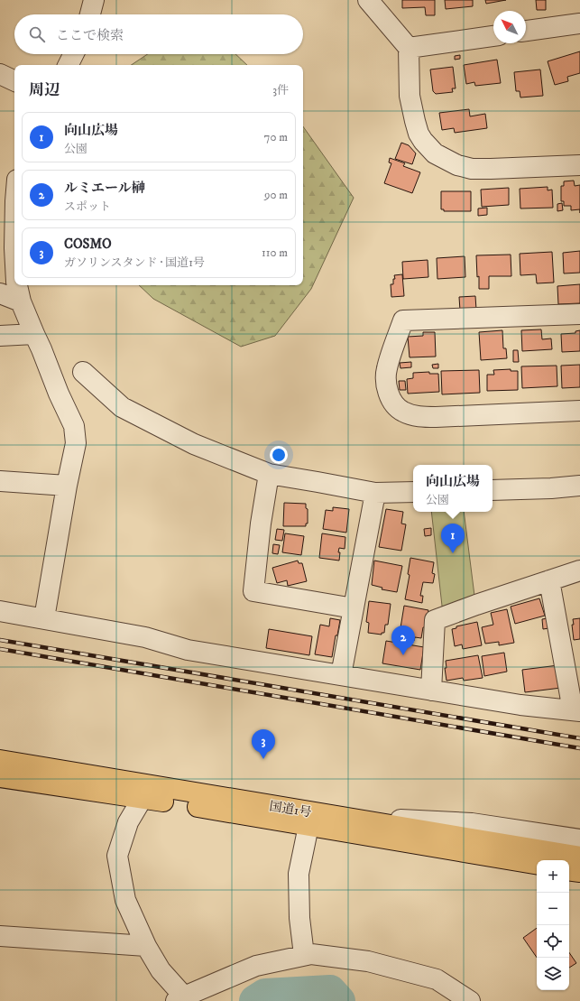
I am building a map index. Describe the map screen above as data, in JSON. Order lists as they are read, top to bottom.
{
  "streets": {
    "highway": ["国道1号"]
  },
  "north": "top left",
  "page": {
    "search": "ここで検索",
    "heading": ["周辺", "3件"],
    "list": [
      {
        "mark": "1",
        "name": "向山広場",
        "note": "公園",
        "value": "70 m"
      },
      {
        "mark": "2",
        "name": "ルミエール榊",
        "note": "スポット",
        "value": "90 m"
      },
      {
        "mark": "3",
        "name": "COSMO",
        "note": "ガソリンスタンド · 国道1号",
        "value": "110 m"
      }
    ],
    "popup": ["向山広場", "公園"],
    "pins": ["1", "2", "3"],
    "map_buttons": ["+", "−"]
  }
}
